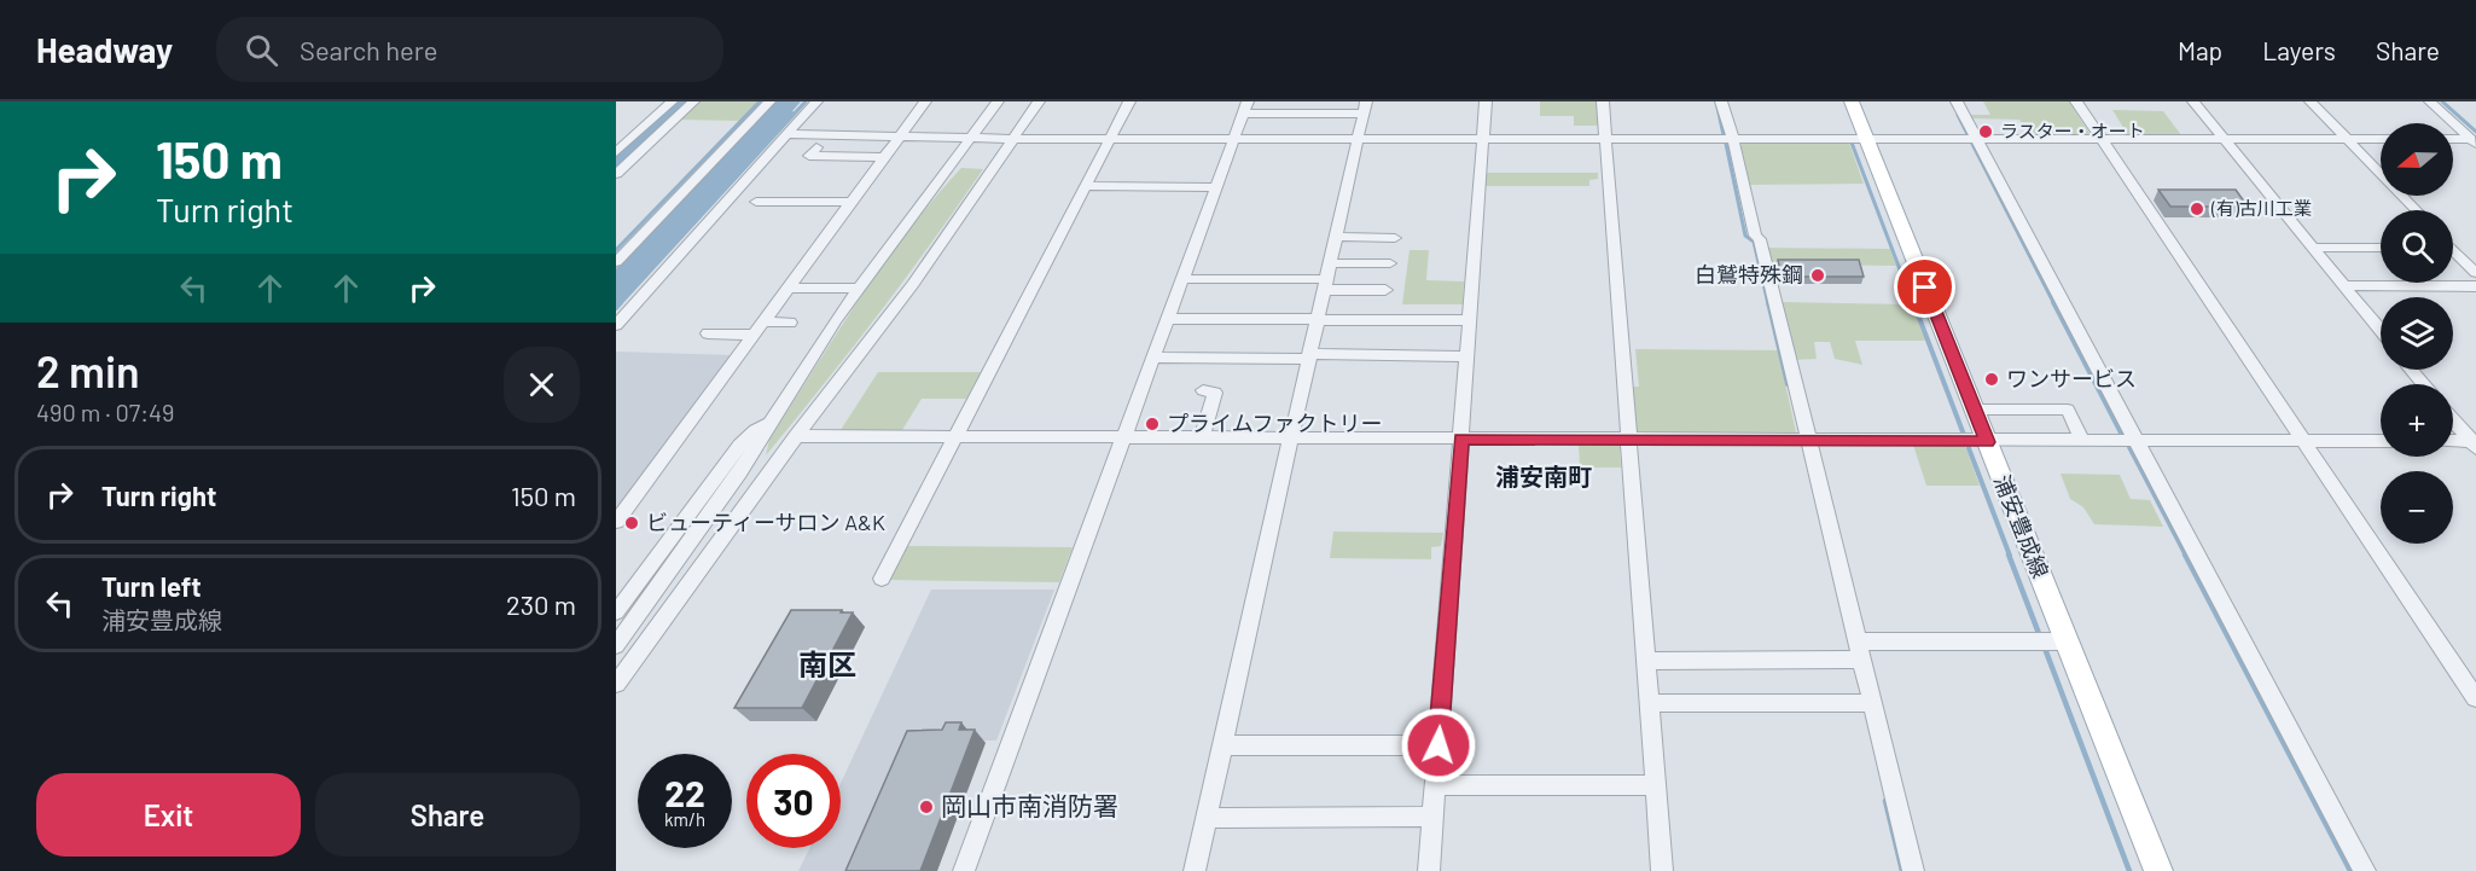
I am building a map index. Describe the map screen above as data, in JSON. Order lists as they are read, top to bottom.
{
  "streets": {
    "main road": ["浦安豊成線"]
  },
  "districts": ["浦安南町", "南区"],
  "places": [
    "ラスター・オート",
    "(有)古川工業",
    "白鷲特殊鋼",
    "ワンサービス",
    "プライムファクトリー",
    "ビューティーサロン A&K",
    "岡山市南消防署"
  ],
  "north": "left",
  "page": {
    "header": "Headway",
    "search": "Search here",
    "nav": ["Map", "Layers", "Share"],
    "turn": ["150 m", "Turn right"],
    "map_buttons": ["+", "−"],
    "heading": ["2 min", "490 m · 07:49"],
    "list": [
      {
        "name": "Turn right",
        "value": "150 m"
      },
      {
        "name": "Turn left",
        "note": "浦安豊成線",
        "value": "230 m"
      }
    ],
    "speed": "22 km/h",
    "limit": "30",
    "buttons": ["Exit", "Share"]
  }
}
